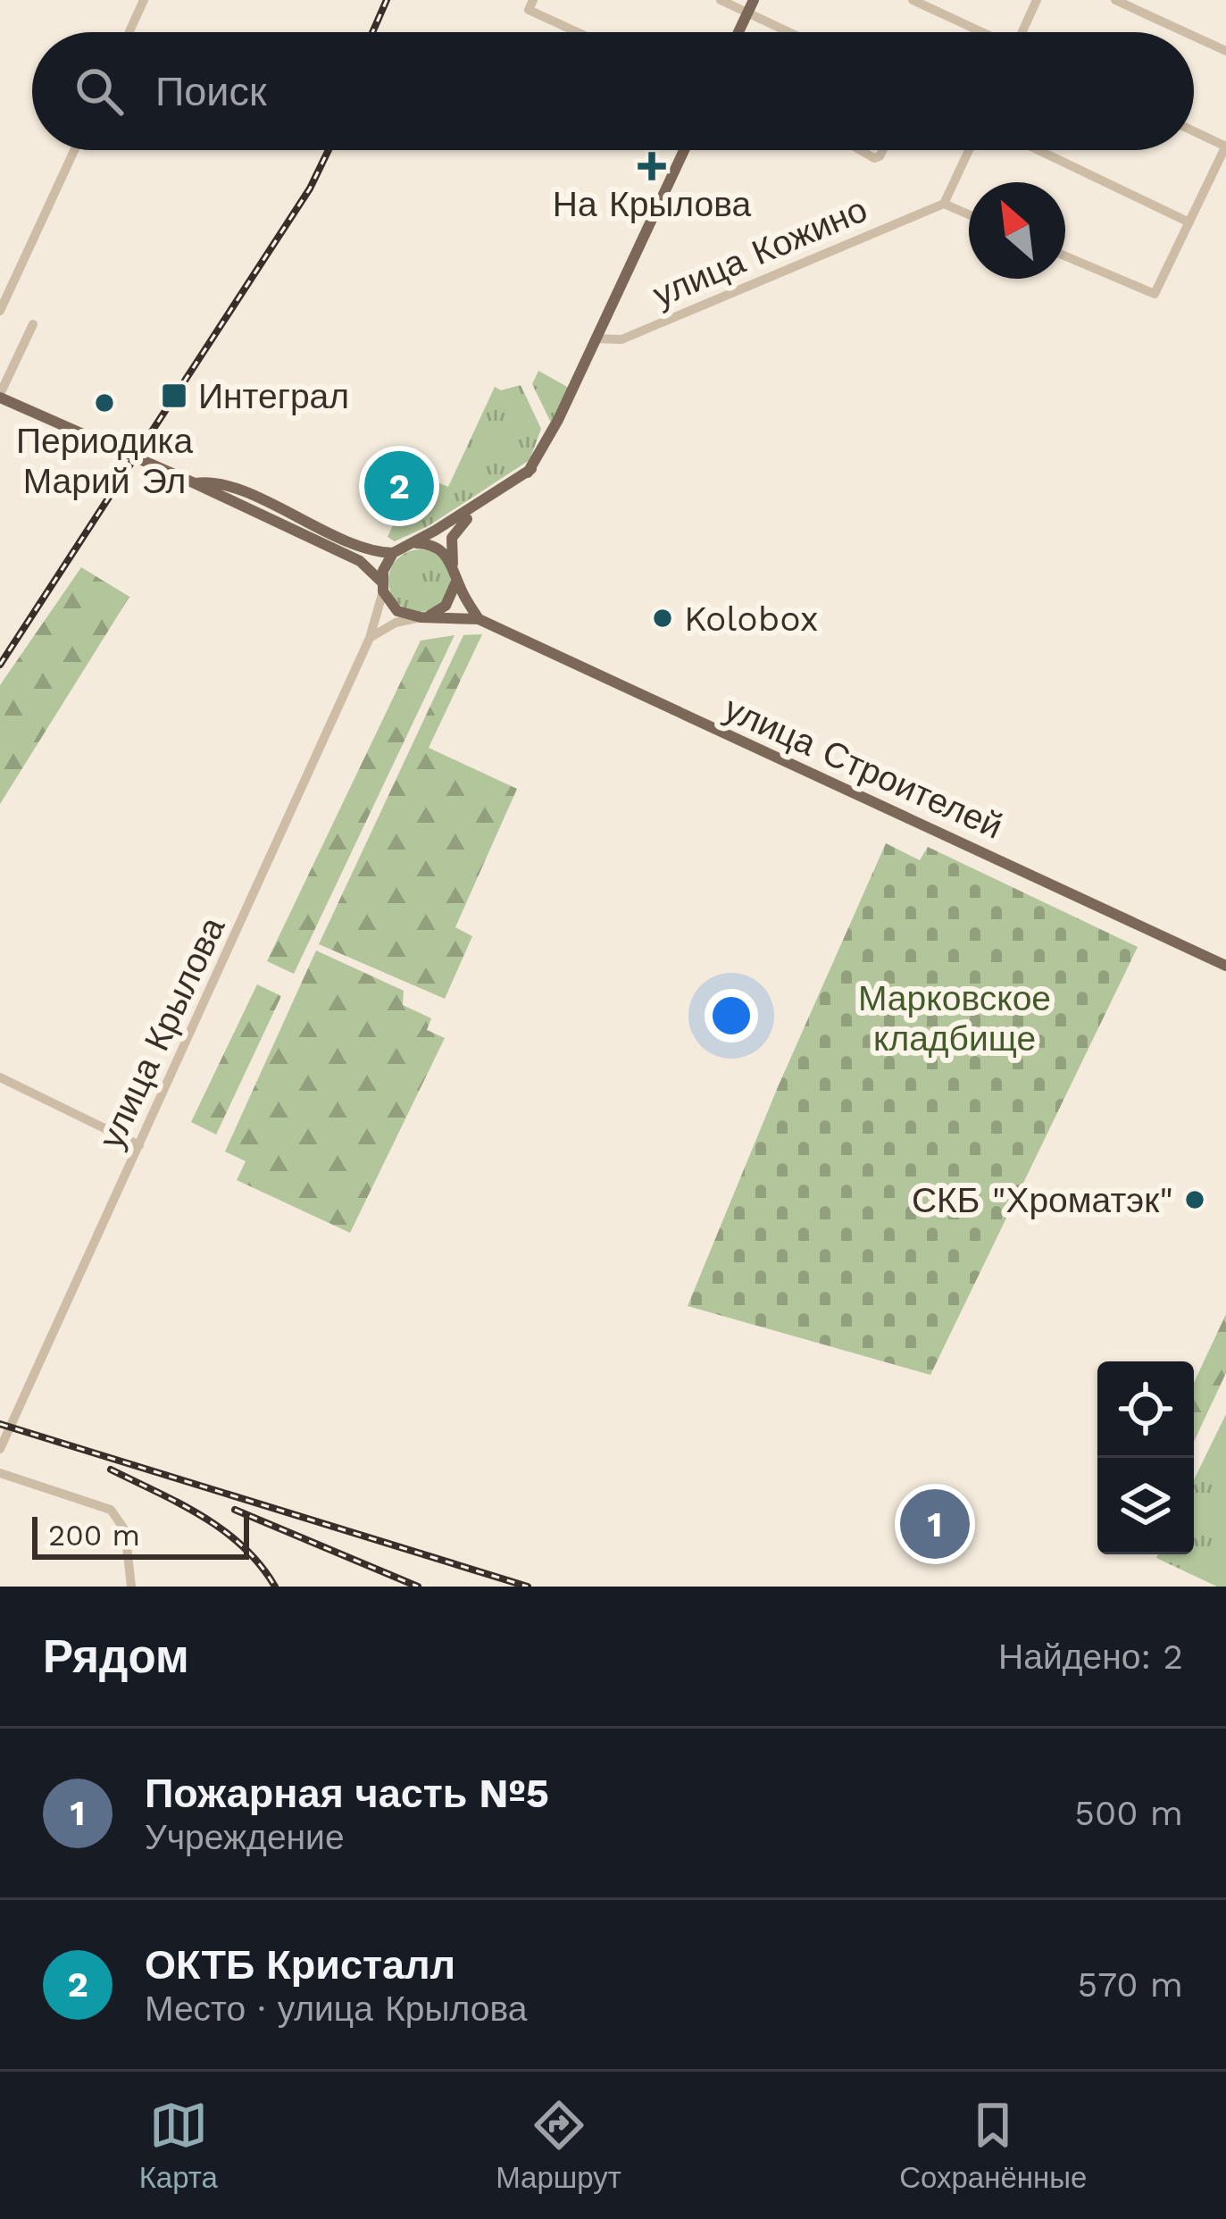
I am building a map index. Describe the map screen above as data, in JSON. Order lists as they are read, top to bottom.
{
  "streets": {
    "main road": ["улица Строителей"],
    "street": ["улица Кожино", "улица Крылова"]
  },
  "crossings": [
    ["улица Строителей", "улица Крылова"]
  ],
  "parks": ["Марковское кладбище"],
  "places": {
    "health": ["На Крылова"],
    "transit": ["Интеграл"],
    "other": ["Периодика Марий Эл", "Kolobox", "СКБ \"Хроматэк\""]
  },
  "scale_bar": "200 m",
  "north": "top left",
  "page": {
    "search": "Поиск",
    "pins": ["2", "1"],
    "scale": "200 m",
    "heading": ["Рядом", "Найдено: 2"],
    "list": [
      {
        "mark": "1",
        "name": "Пожарная часть №5",
        "note": "Учреждение",
        "value": "500 m"
      },
      {
        "mark": "2",
        "name": "ОКТБ Кристалл",
        "note": "Место · улица Крылова",
        "value": "570 m"
      }
    ],
    "nav": ["Карта", "Маршрут", "Сохранённые"]
  }
}
